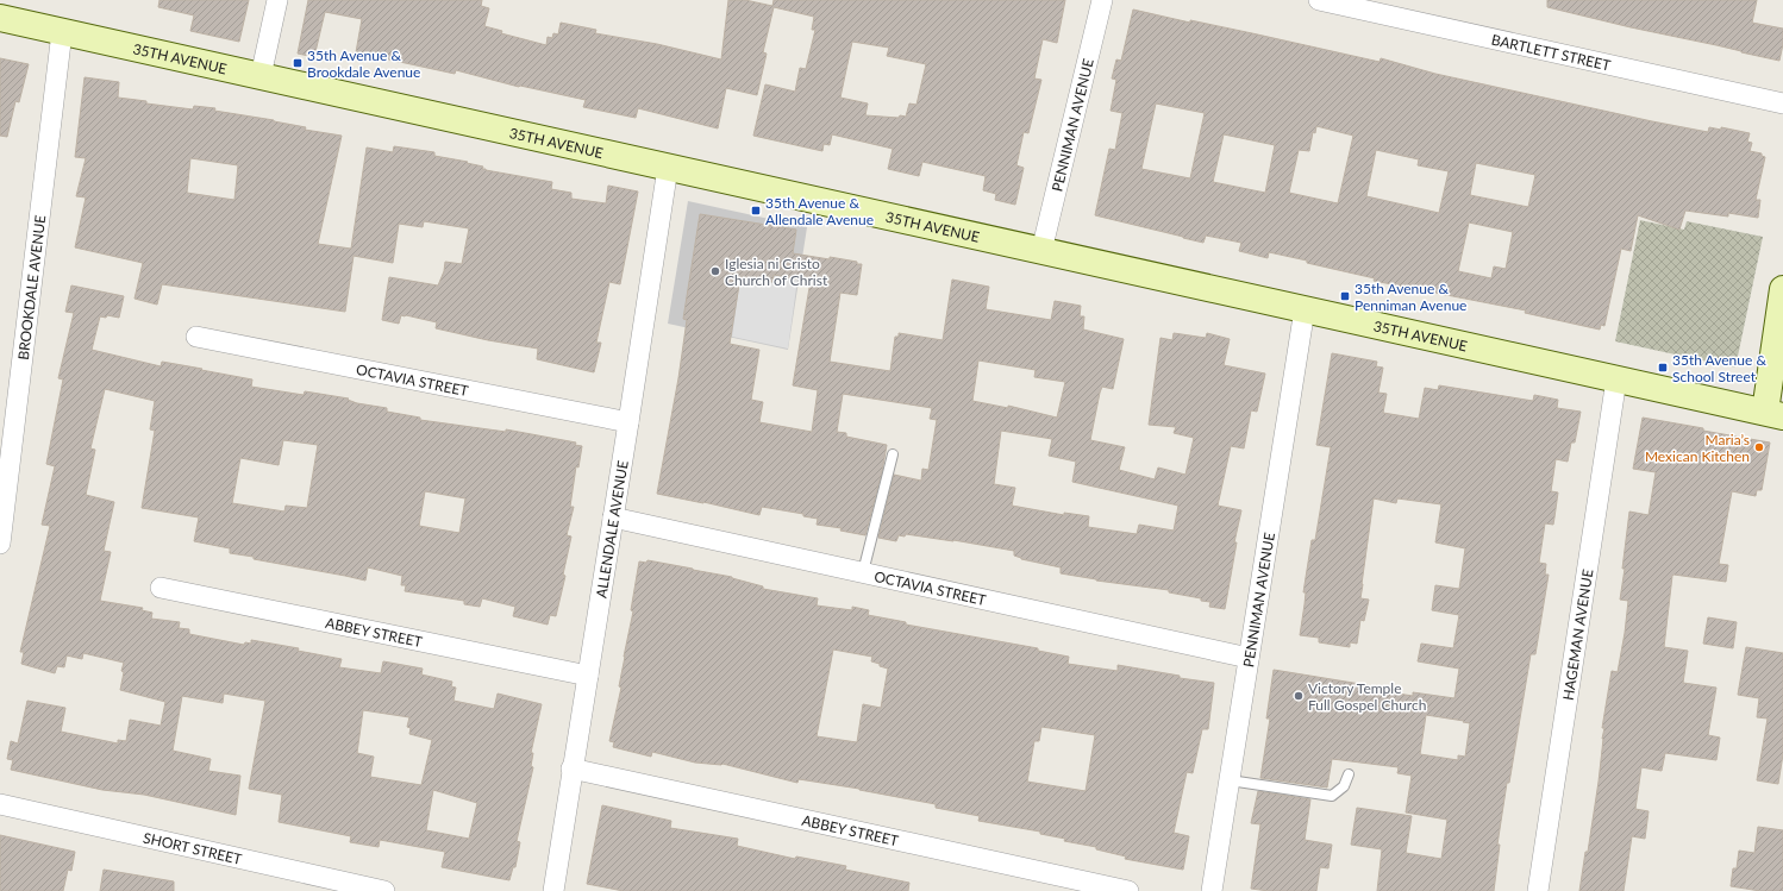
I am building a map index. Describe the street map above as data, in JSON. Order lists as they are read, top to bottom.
{
  "streets": {
    "main road": ["35TH AVENUE"],
    "street": [
      "BARTLETT STREET",
      "PENNIMAN AVENUE",
      "BROOKDALE AVENUE",
      "OCTAVIA STREET",
      "ALLENDALE AVENUE",
      "ABBEY STREET",
      "HAGEMAN AVENUE",
      "SHORT STREET"
    ]
  },
  "crossings": [
    ["35TH AVENUE", "PENNIMAN AVENUE"],
    ["35TH AVENUE", "BROOKDALE AVENUE"],
    ["35TH AVENUE", "ALLENDALE AVENUE"],
    ["35TH AVENUE", "HAGEMAN AVENUE"],
    ["PENNIMAN AVENUE", "OCTAVIA STREET"],
    ["OCTAVIA STREET", "ALLENDALE AVENUE"],
    ["ALLENDALE AVENUE", "ABBEY STREET"]
  ],
  "places": {
    "transit": [
      "35th Avenue & Brookdale Avenue",
      "35th Avenue & Allendale Avenue",
      "35th Avenue & Penniman Avenue",
      "35th Avenue & School Street"
    ],
    "other": ["Iglesia ni Cristo Church of Christ", "Maria’s Mexican Kitchen", "Victory Temple Full Gospel Church"]
  }
}
